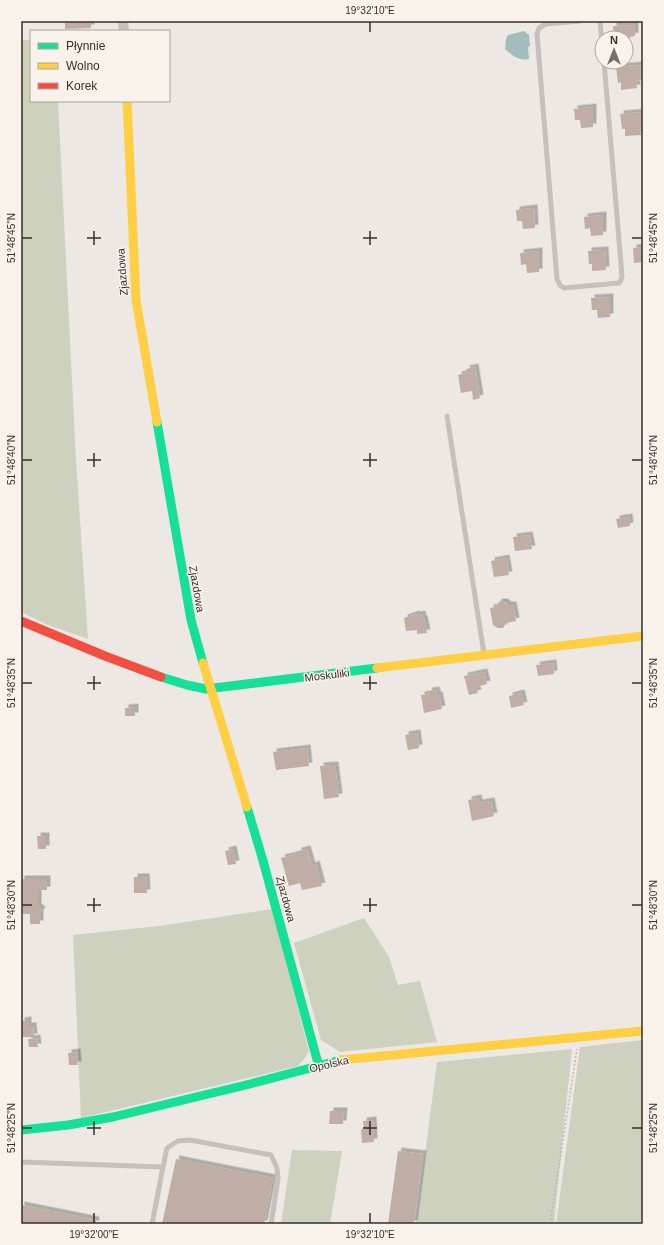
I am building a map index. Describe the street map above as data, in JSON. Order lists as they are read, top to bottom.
{
  "streets": {
    "street": ["Zjazdowa", "Moskuliki", "Opolska"]
  },
  "crossings": [
    ["Zjazdowa", "Moskuliki"],
    ["Zjazdowa", "Opolska"]
  ],
  "legend": ["Płynnie", "Wolno", "Korek"],
  "north": "top",
  "coordinates": [
    "19°32'10\"E",
    "51°48'45\"N",
    "51°48'40\"N",
    "51°48'35\"N",
    "51°48'30\"N",
    "51°48'25\"N",
    "19°32'00\"E"
  ]
}
